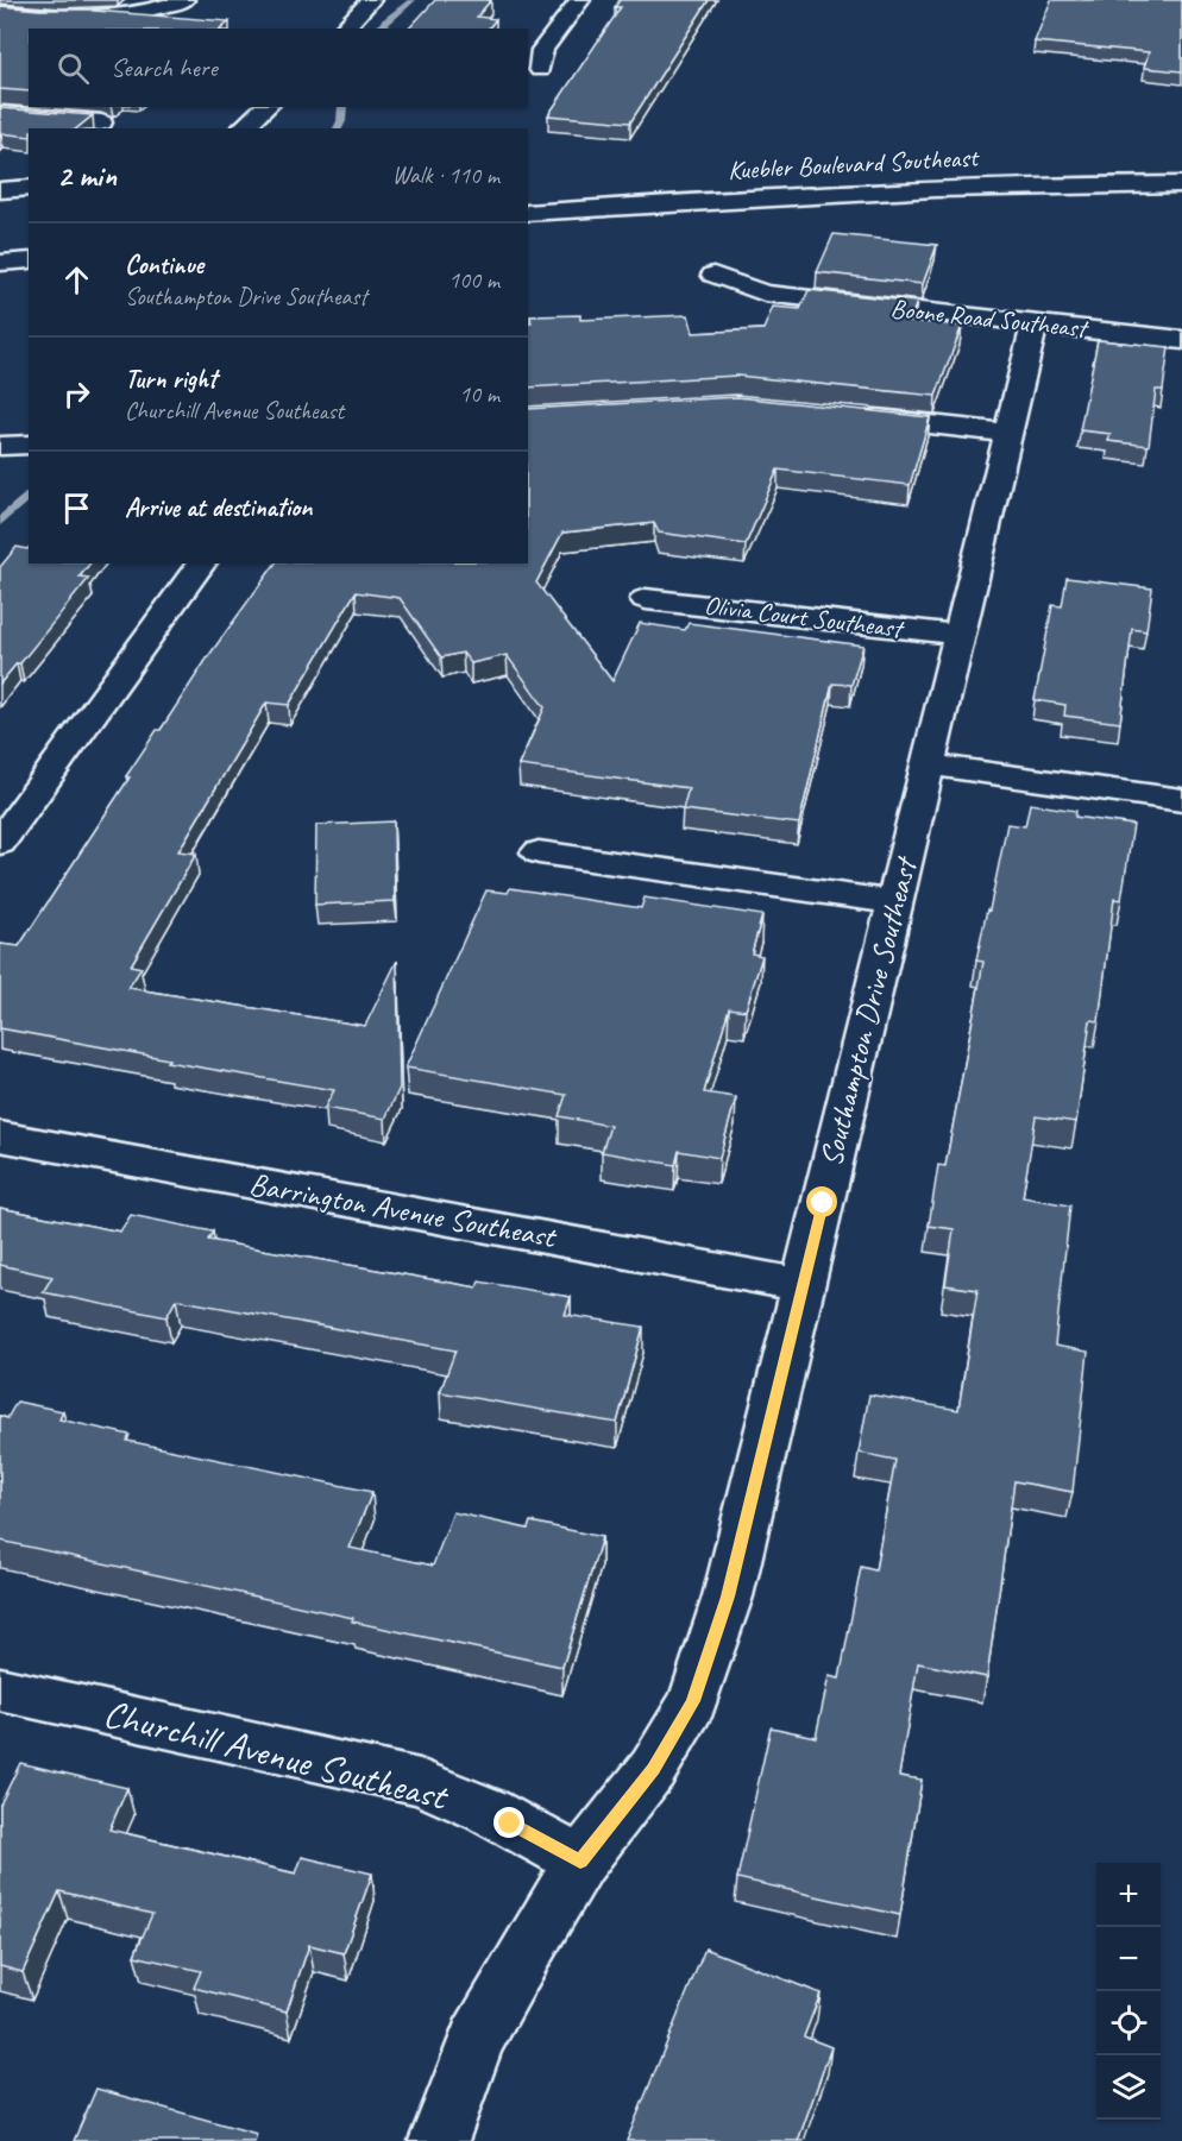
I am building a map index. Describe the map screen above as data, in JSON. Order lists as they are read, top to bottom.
{
  "streets": {
    "street": [
      "Kuebler Boulevard Southeast",
      "Boone Road Southeast",
      "Olivia Court Southeast",
      "Southampton Drive Southeast",
      "Barrington Avenue Southeast",
      "Churchill Avenue Southeast"
    ]
  },
  "crossings": [
    ["Boone Road Southeast", "Southampton Drive Southeast"],
    ["Olivia Court Southeast", "Southampton Drive Southeast"],
    ["Southampton Drive Southeast", "Barrington Avenue Southeast"],
    ["Southampton Drive Southeast", "Churchill Avenue Southeast"]
  ],
  "page": {
    "search": "Search here",
    "heading": ["2 min", "Walk · 110 m"],
    "list": [
      ["Continue", "Southampton Drive Southeast", "100 m"],
      ["Turn right", "Churchill Avenue Southeast", "10 m"],
      "Arrive at destination"
    ],
    "map_buttons": ["+", "−"]
  }
}
